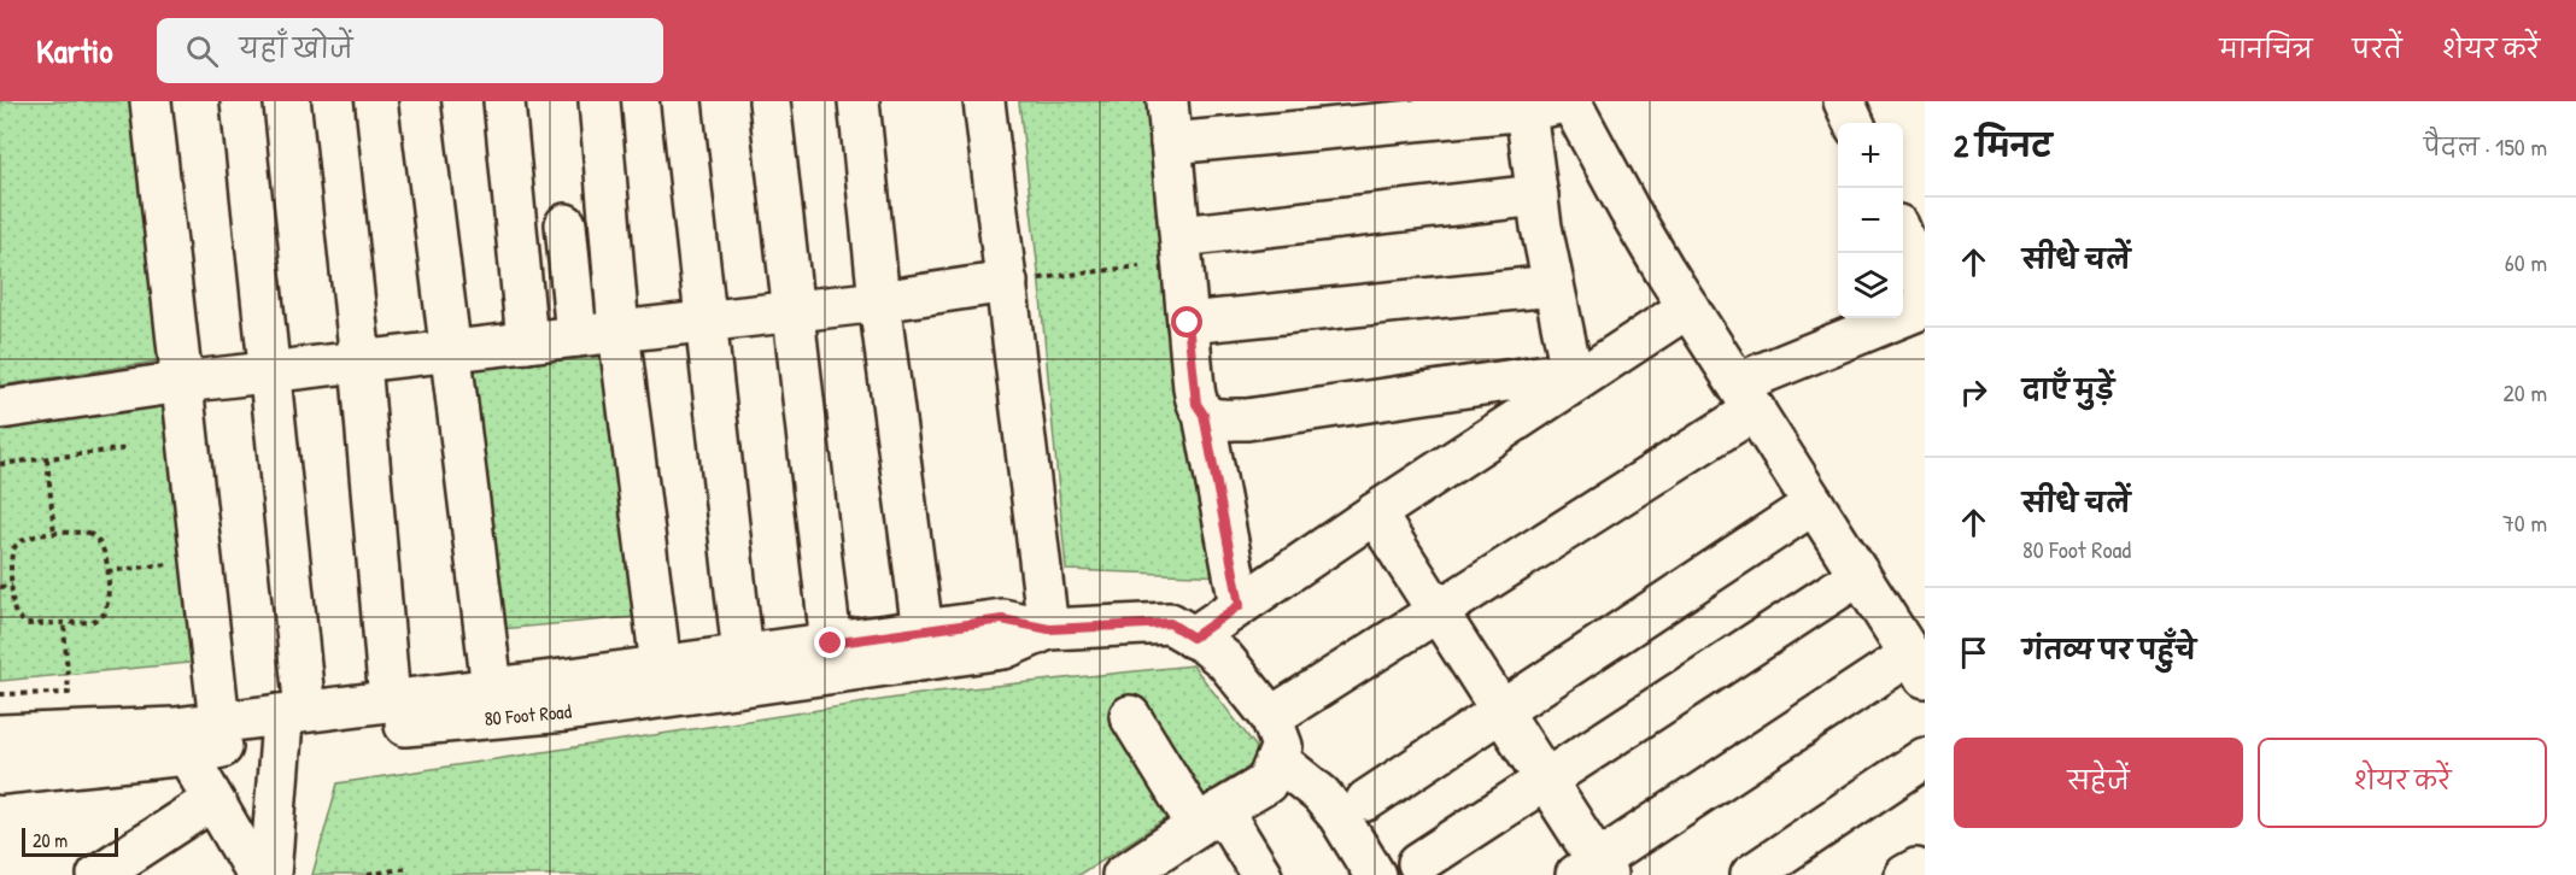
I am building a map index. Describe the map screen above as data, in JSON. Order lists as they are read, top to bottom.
{
  "streets": {
    "street": ["80 Foot Road"]
  },
  "scale_bar": "20 m",
  "page": {
    "header": "Kartio",
    "search": "यहाँ खोजें",
    "nav": ["मानचित्र", "परतें", "शेयर करें"],
    "heading": ["2 मिनट", "पैदल · 150 m"],
    "map_buttons": ["+", "−"],
    "list": [
      ["सीधे चलें", "60 m"],
      ["दाएँ मुड़ें", "20 m"],
      ["सीधे चलें", "80 Foot Road", "70 m"],
      "गंतव्य पर पहुँचे"
    ],
    "buttons": ["सहेजें", "शेयर करें"],
    "scale": "20 m"
  }
}
